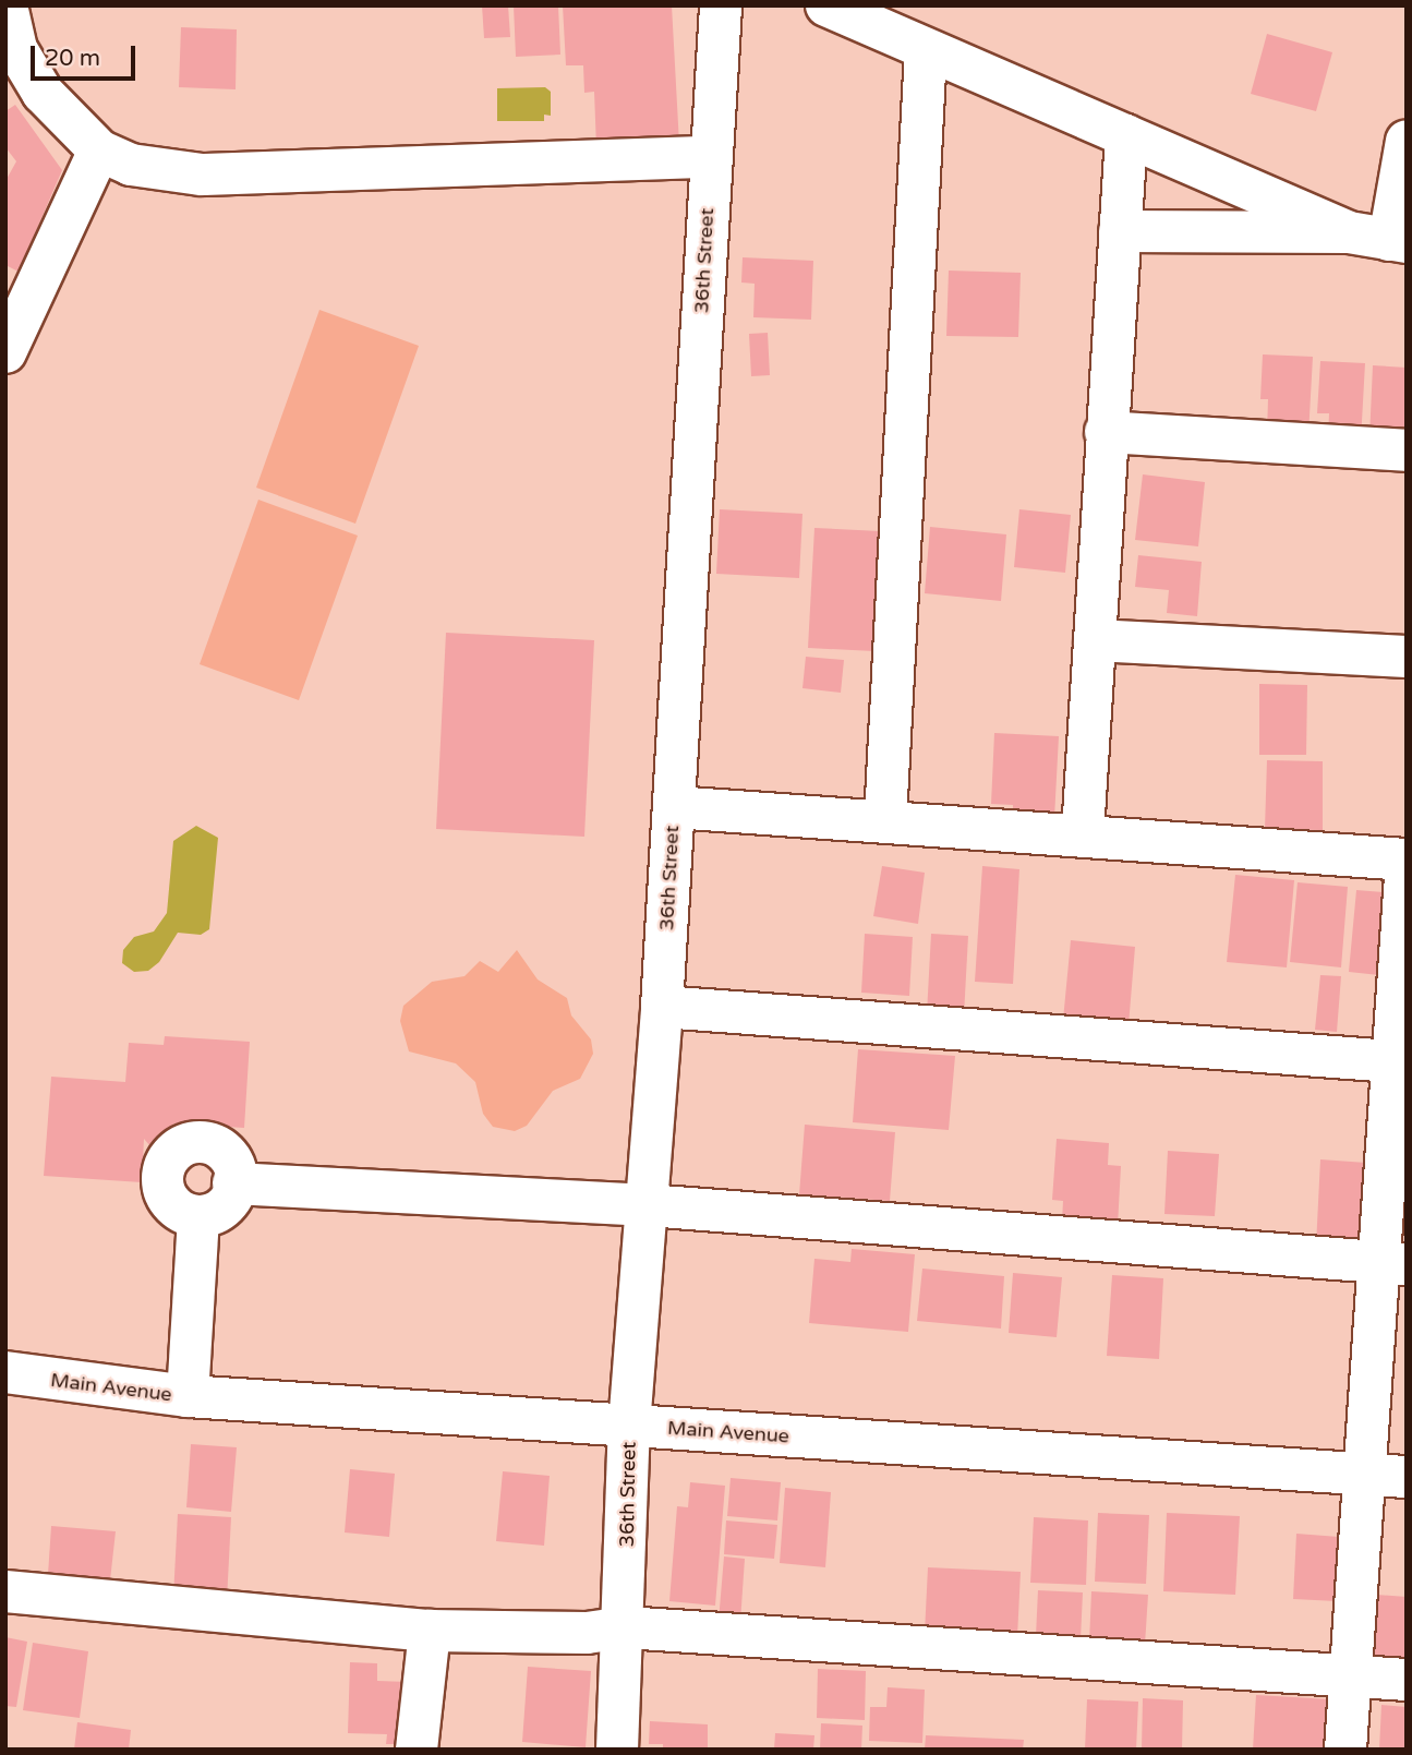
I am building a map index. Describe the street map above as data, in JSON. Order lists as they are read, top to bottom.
{
  "streets": {
    "street": ["36th Street", "Main Avenue"]
  },
  "crossings": [
    ["36th Street", "Main Avenue"]
  ],
  "scale_bar": "20 m"
}
